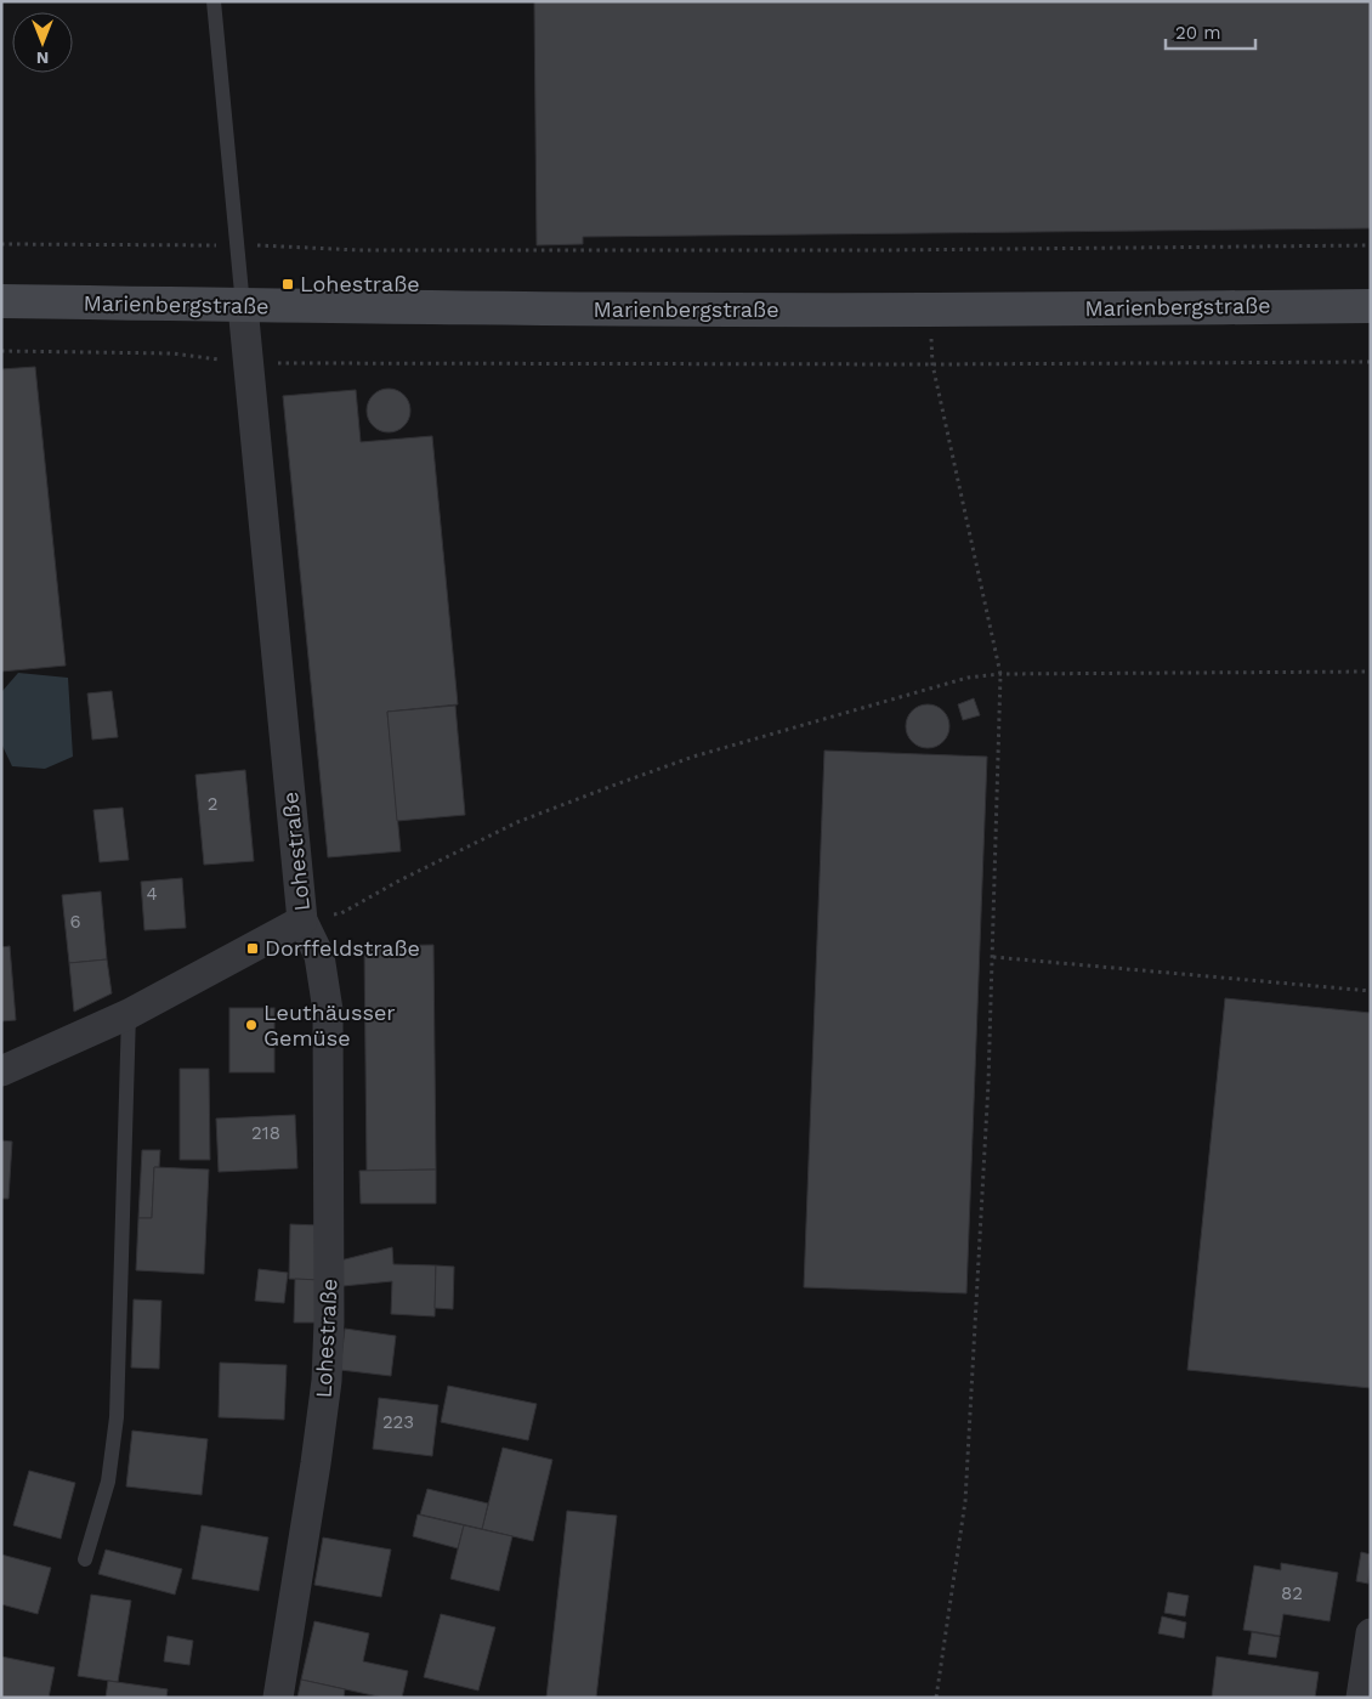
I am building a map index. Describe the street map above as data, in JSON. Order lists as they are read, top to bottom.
{
  "streets": {
    "main road": ["Marienbergstraße"],
    "street": ["Lohestraße"]
  },
  "crossings": [
    ["Marienbergstraße", "Lohestraße"]
  ],
  "places": {
    "transit": ["Lohestraße", "Dorffeldstraße"],
    "other": ["Leuthäusser Gemüse"]
  },
  "house_numbers": [
    "2",
    "4",
    "6",
    "218",
    "223",
    "82"
  ],
  "scale_bar": "20 m",
  "north": "bottom"
}
